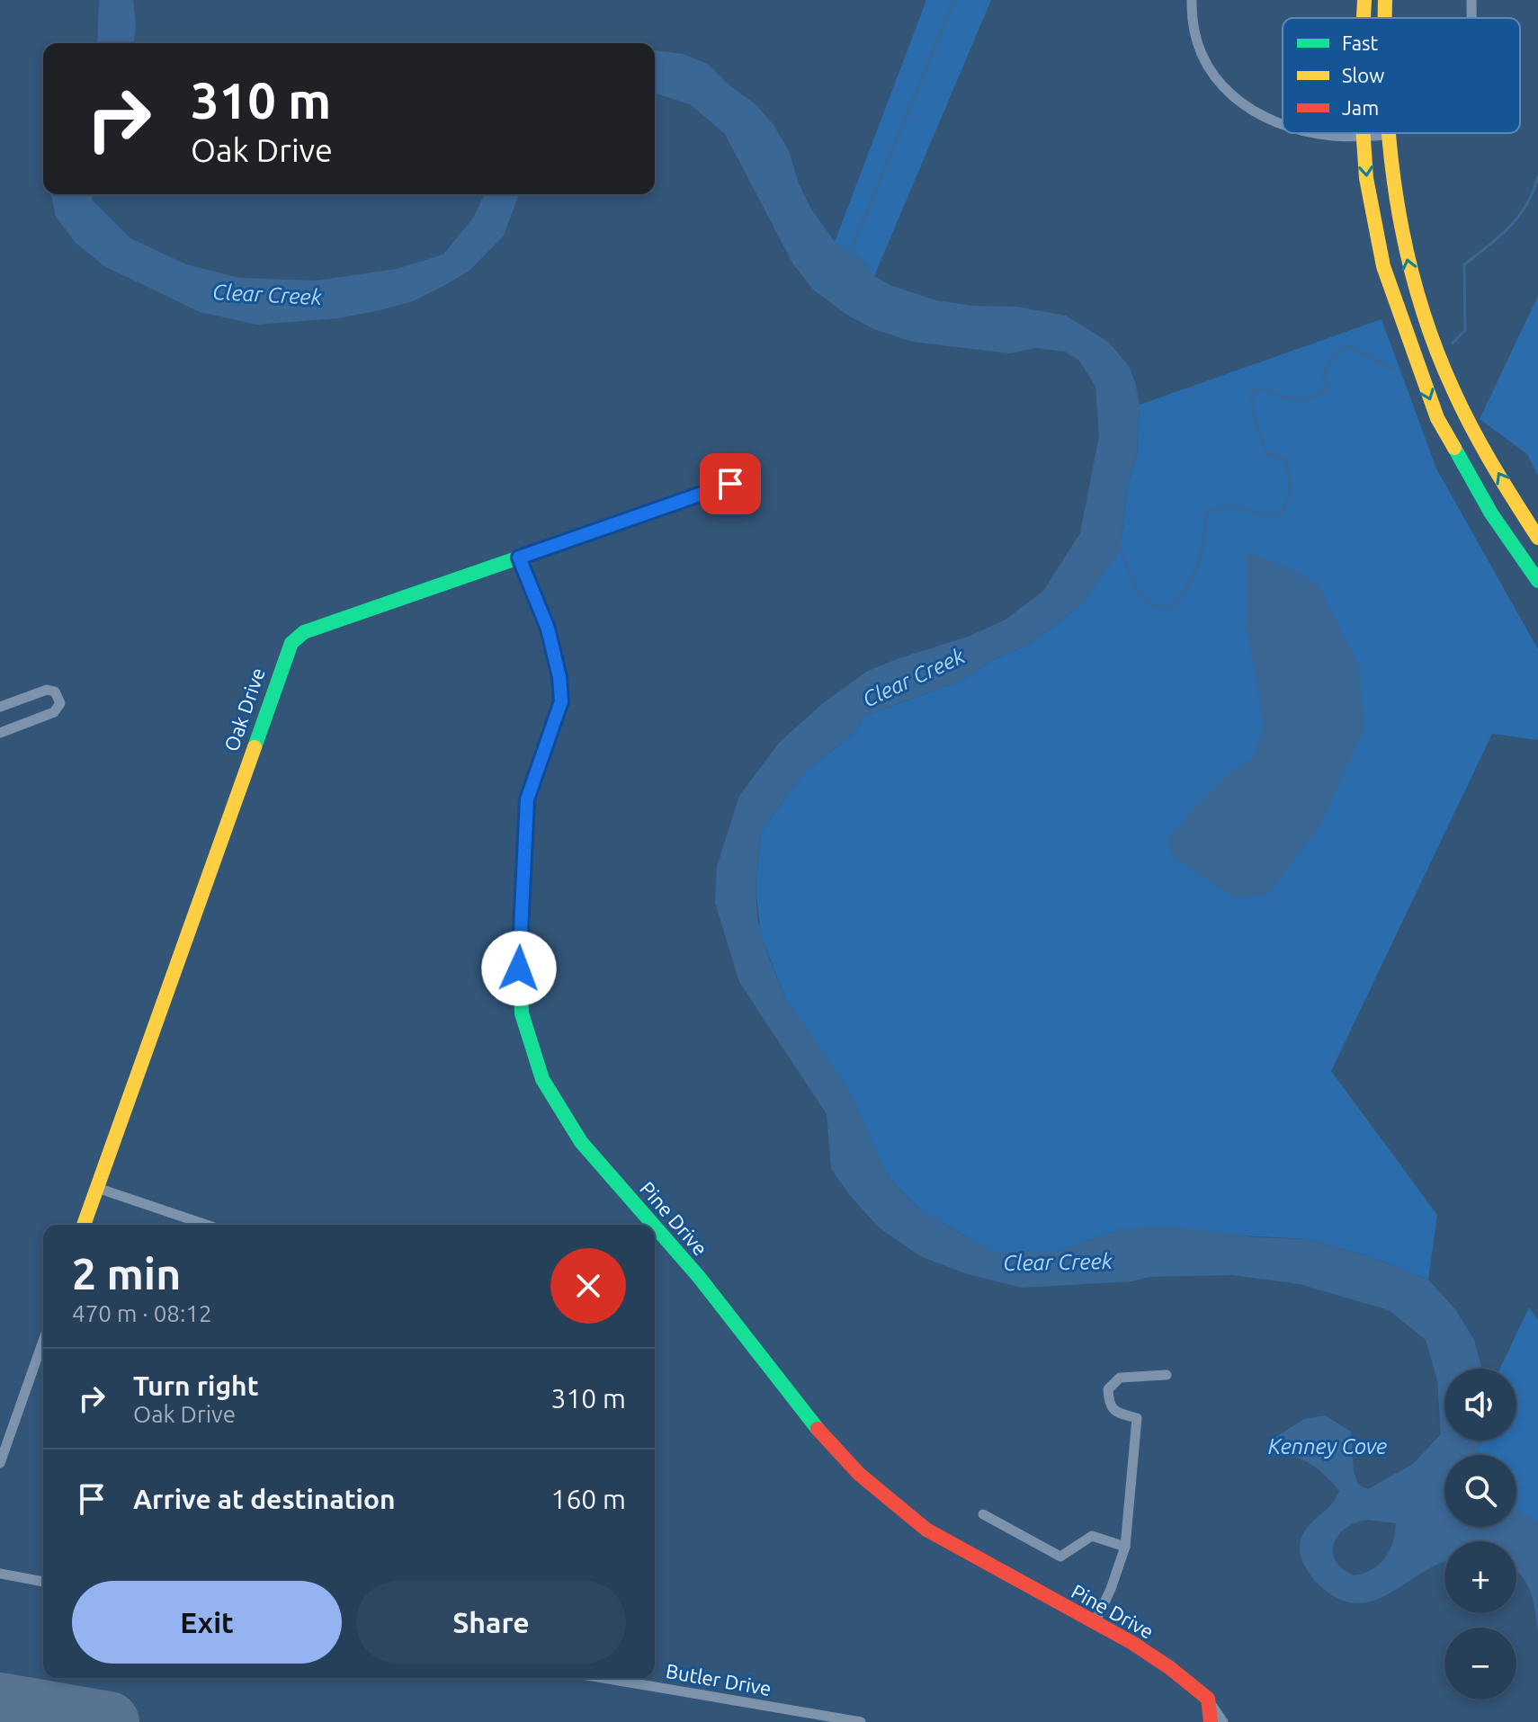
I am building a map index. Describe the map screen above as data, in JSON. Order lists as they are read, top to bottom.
{
  "streets": {
    "street": ["Oak Drive", "Pine Drive", "Butler Drive"]
  },
  "crossings": [
    ["Oak Drive", "Pine Drive"]
  ],
  "water": ["Clear Creek", "Kenney Cove"],
  "legend": ["Fast", "Slow", "Jam"],
  "page": {
    "turn": ["310 m", "Oak Drive"],
    "heading": ["2 min", "470 m · 08:12"],
    "list": [
      {
        "name": "Turn right",
        "note": "Oak Drive",
        "value": "310 m"
      },
      {
        "name": "Arrive at destination",
        "value": "160 m"
      }
    ],
    "map_buttons": ["+", "−"],
    "buttons": ["Exit", "Share"]
  }
}
